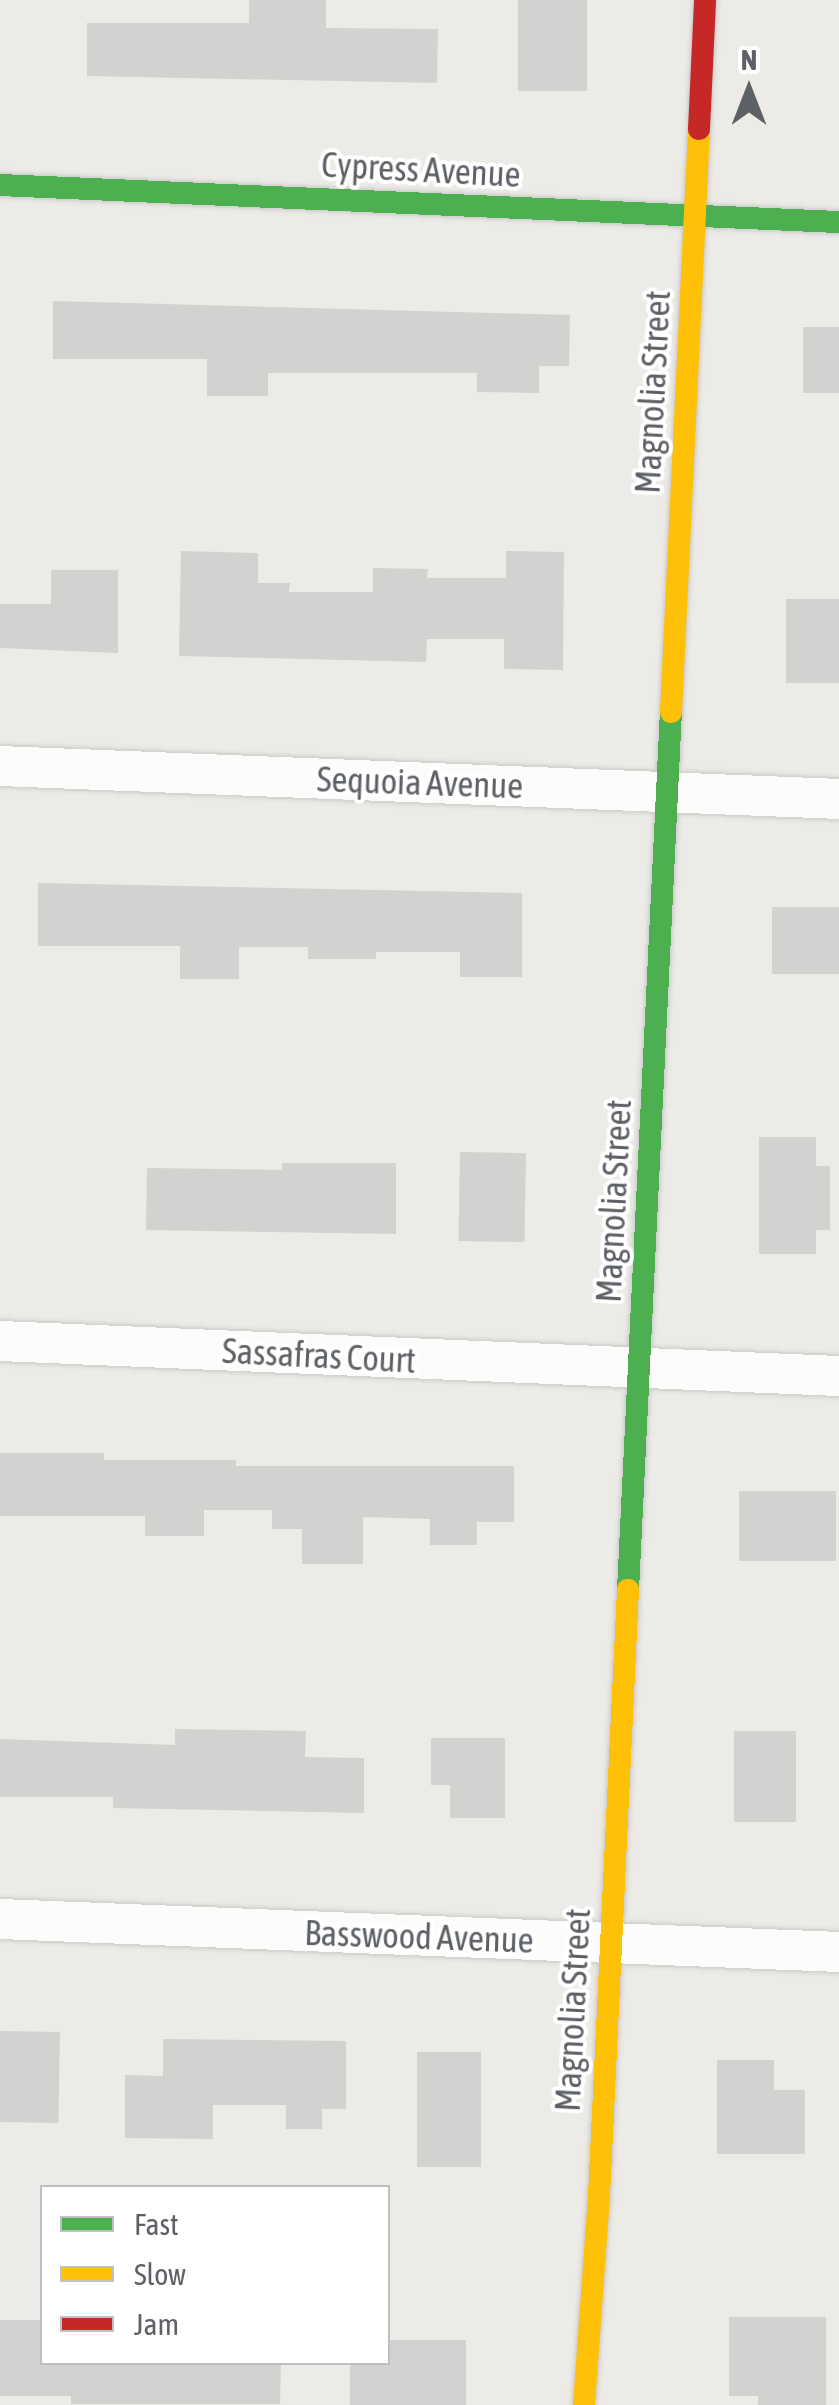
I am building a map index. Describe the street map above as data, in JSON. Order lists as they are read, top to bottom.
{
  "streets": {
    "street": [
      "Cypress Avenue",
      "Magnolia Street",
      "Sequoia Avenue",
      "Sassafras Court",
      "Basswood Avenue"
    ]
  },
  "crossings": [
    ["Cypress Avenue", "Magnolia Street"],
    ["Magnolia Street", "Sequoia Avenue"],
    ["Magnolia Street", "Sassafras Court"],
    ["Magnolia Street", "Basswood Avenue"]
  ],
  "legend": ["Fast", "Slow", "Jam"],
  "north": "top"
}
